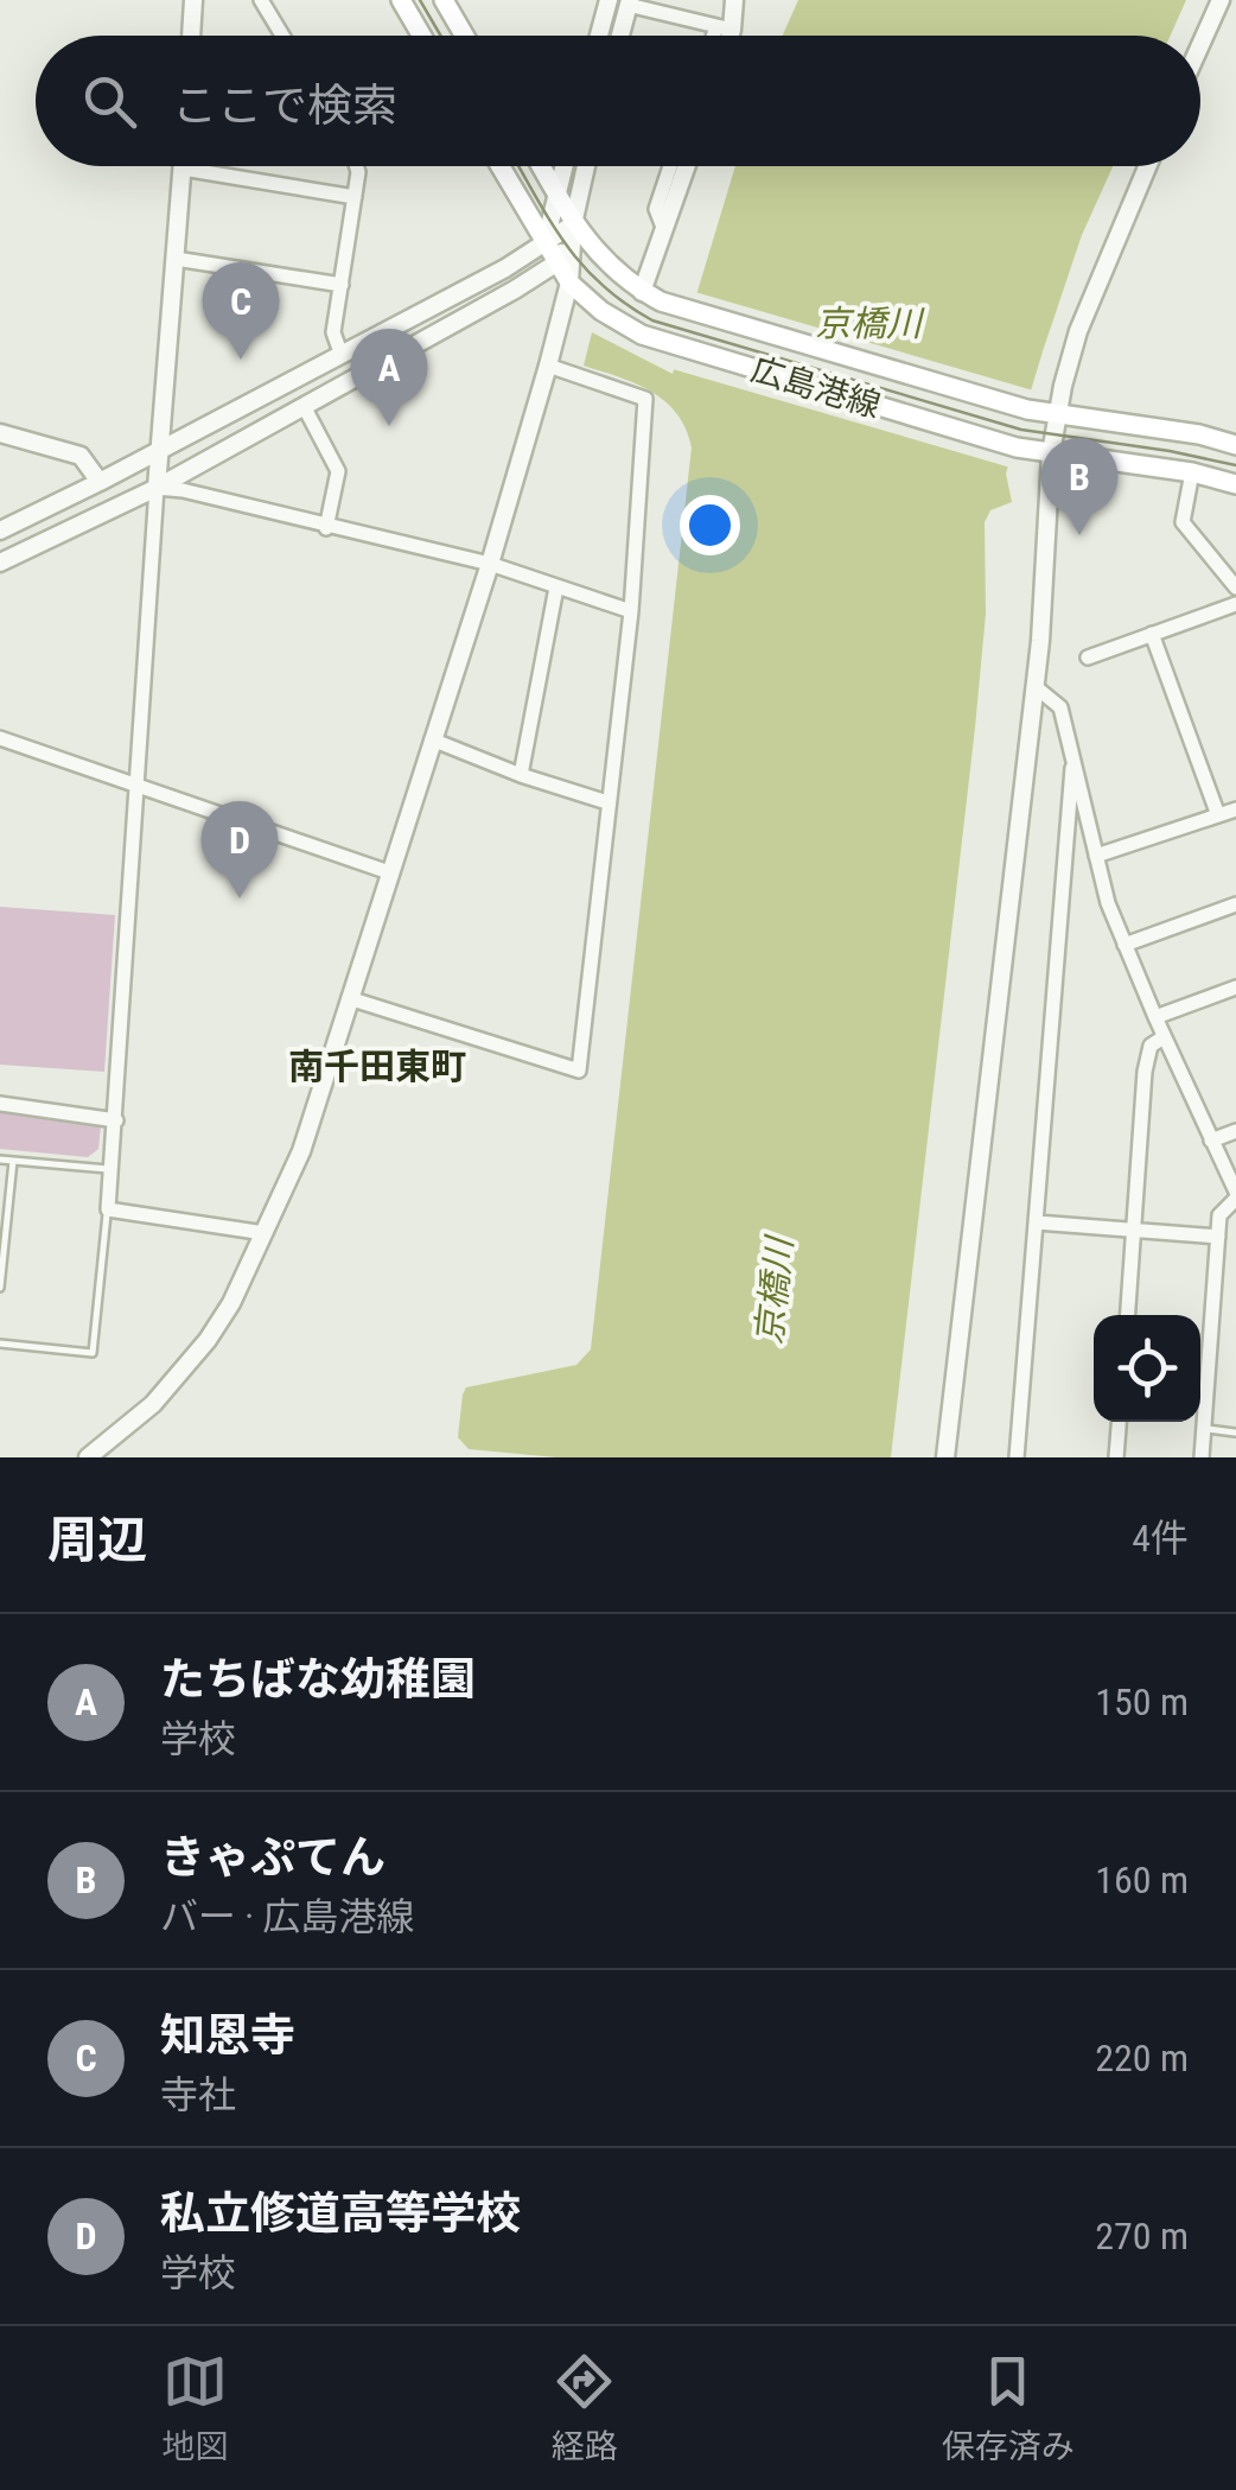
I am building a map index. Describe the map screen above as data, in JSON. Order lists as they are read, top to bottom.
{
  "streets": {
    "main road": ["広島港線"]
  },
  "districts": ["南千田東町"],
  "water": ["京橋川"],
  "page": {
    "search": "ここで検索",
    "pins": [
      "C",
      "A",
      "B",
      "D"
    ],
    "heading": ["周辺", "4件"],
    "list": [
      {
        "mark": "A",
        "name": "たちばな幼稚園",
        "note": "学校",
        "value": "150 m"
      },
      {
        "mark": "B",
        "name": "きゃぷてん",
        "note": "バー · 広島港線",
        "value": "160 m"
      },
      {
        "mark": "C",
        "name": "知恩寺",
        "note": "寺社",
        "value": "220 m"
      },
      {
        "mark": "D",
        "name": "私立修道高等学校",
        "note": "学校",
        "value": "270 m"
      }
    ],
    "nav": ["地図", "経路", "保存済み"]
  }
}
